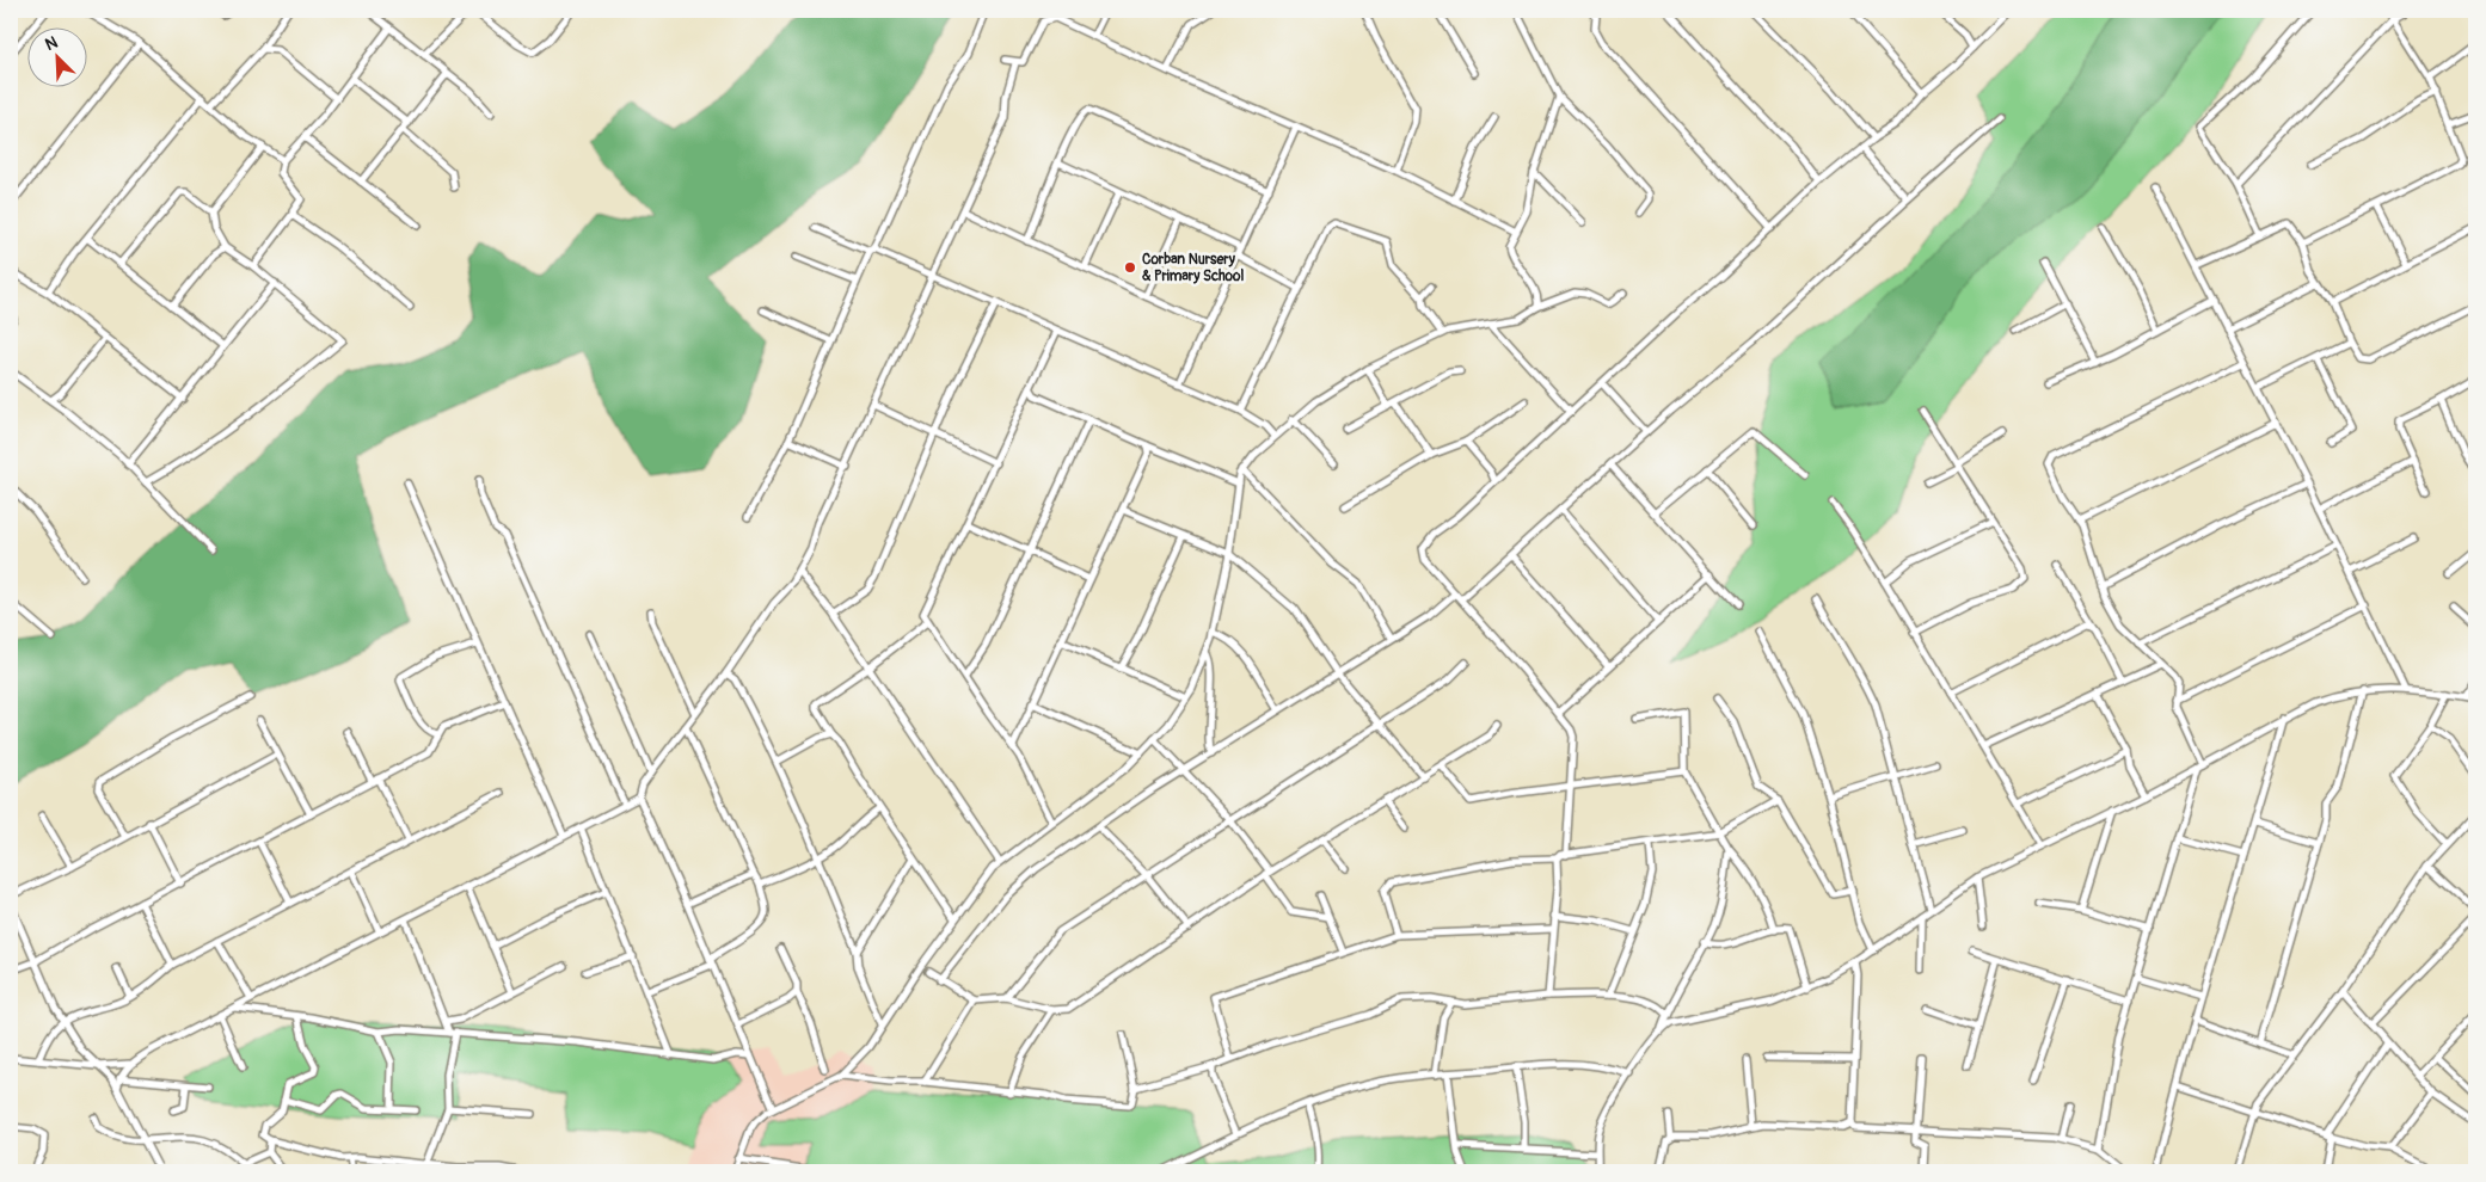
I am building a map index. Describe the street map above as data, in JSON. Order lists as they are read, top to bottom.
{
  "places": ["Corban Nursery & Primary School"],
  "north": "top left"
}
